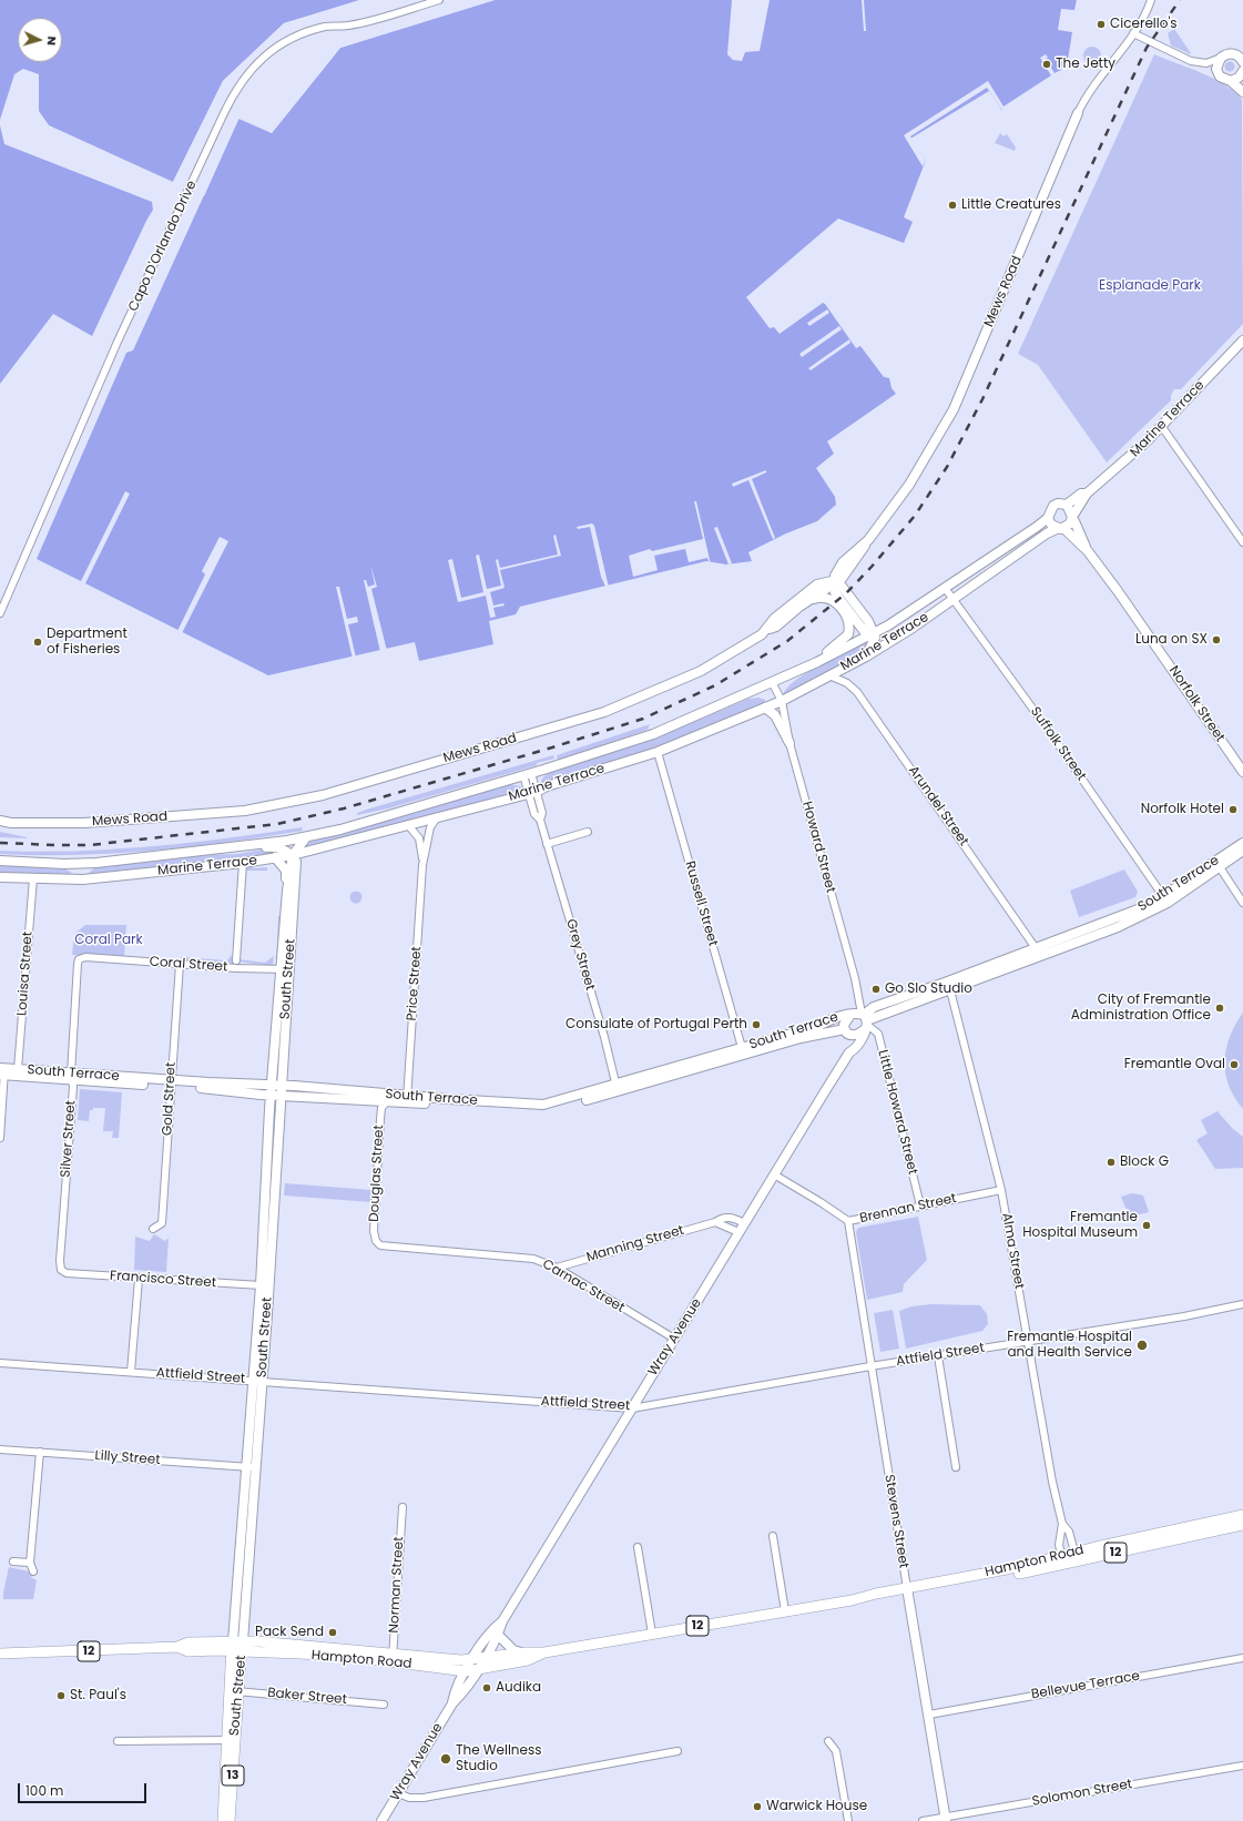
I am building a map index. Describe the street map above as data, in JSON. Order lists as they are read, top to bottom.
{
  "streets": {
    "main road": [
      "South Street",
      "12",
      "Hampton Road",
      "13"
    ],
    "street": [
      "Capo D'Orlando Drive",
      "Mews Road",
      "Marine Terrace",
      "Norfolk Street",
      "Suffolk Street",
      "Arundel Street",
      "Howard Street",
      "South Terrace",
      "Russell Street",
      "Grey Street",
      "Coral Street",
      "Louisa Street",
      "Price Street",
      "Gold Street",
      "Little Howard Street",
      "Silver Street",
      "Douglas Street",
      "Brennan Street",
      "Manning Street",
      "Alma Street",
      "Francisco Street",
      "Carnac Street",
      "Wray Avenue",
      "Attfield Street",
      "Lilly Street",
      "Stevens Street",
      "Norman Street",
      "Bellevue Terrace",
      "Baker Street",
      "Solomon Street"
    ]
  },
  "crossings": [
    ["Marine Terrace", "Norfolk Street"],
    ["Marine Terrace", "Suffolk Street"],
    ["Marine Terrace", "Arundel Street"],
    ["Marine Terrace", "Howard Street"],
    ["Marine Terrace", "Russell Street"],
    ["Marine Terrace", "Grey Street"],
    ["Marine Terrace", "Louisa Street"],
    ["Marine Terrace", "South Street"],
    ["Marine Terrace", "Price Street"],
    ["Suffolk Street", "South Terrace"],
    ["Arundel Street", "South Terrace"],
    ["Howard Street", "South Terrace"],
    ["Howard Street", "Little Howard Street"],
    ["Howard Street", "Wray Avenue"],
    ["South Terrace", "Russell Street"],
    ["South Terrace", "Grey Street"],
    ["South Terrace", "Louisa Street"],
    ["South Terrace", "South Street"],
    ["South Terrace", "Price Street"],
    ["South Terrace", "Gold Street"],
    ["South Terrace", "Little Howard Street"],
    ["South Terrace", "Silver Street"],
    ["South Terrace", "Douglas Street"],
    ["South Terrace", "Alma Street"],
    ["South Terrace", "Wray Avenue"],
    ["Coral Street", "South Street"],
    ["Coral Street", "Gold Street"],
    ["Coral Street", "Silver Street"],
    ["South Street", "Francisco Street"],
    ["South Street", "Attfield Street"],
    ["South Street", "Lilly Street"],
    ["South Street", "Hampton Road"],
    ["South Street", "Baker Street"],
    ["Little Howard Street", "Brennan Street"],
    ["Little Howard Street", "Wray Avenue"],
    ["Silver Street", "Francisco Street"],
    ["Douglas Street", "Carnac Street"],
    ["Brennan Street", "Alma Street"],
    ["Brennan Street", "Wray Avenue"],
    ["Brennan Street", "Stevens Street"],
    ["Manning Street", "Carnac Street"],
    ["Manning Street", "Wray Avenue"],
    ["Alma Street", "Attfield Street"],
    ["Alma Street", "Hampton Road"],
    ["Carnac Street", "Wray Avenue"],
    ["Wray Avenue", "Attfield Street"],
    ["Wray Avenue", "Hampton Road"],
    ["Attfield Street", "Stevens Street"],
    ["Stevens Street", "Hampton Road"],
    ["Stevens Street", "Bellevue Terrace"],
    ["Stevens Street", "Solomon Street"],
    ["Hampton Road", "Norman Street"]
  ],
  "parks": ["Esplanade Park", "Coral Park"],
  "places": [
    "Cicerello's",
    "The Jetty",
    "Little Creatures",
    "Luna on SX",
    "Department of Fisheries",
    "Norfolk Hotel",
    "Go Slo Studio",
    "City of Fremantle Administration Office",
    "Consulate of Portugal Perth",
    "Fremantle Oval",
    "Block G",
    "Fremantle Hospital Museum",
    "Fremantle Hospital and Health Service",
    "Pack Send",
    "Audika",
    "St. Paul's",
    "The Wellness Studio",
    "Warwick House"
  ],
  "scale_bar": "100 m",
  "north": "right"
}
